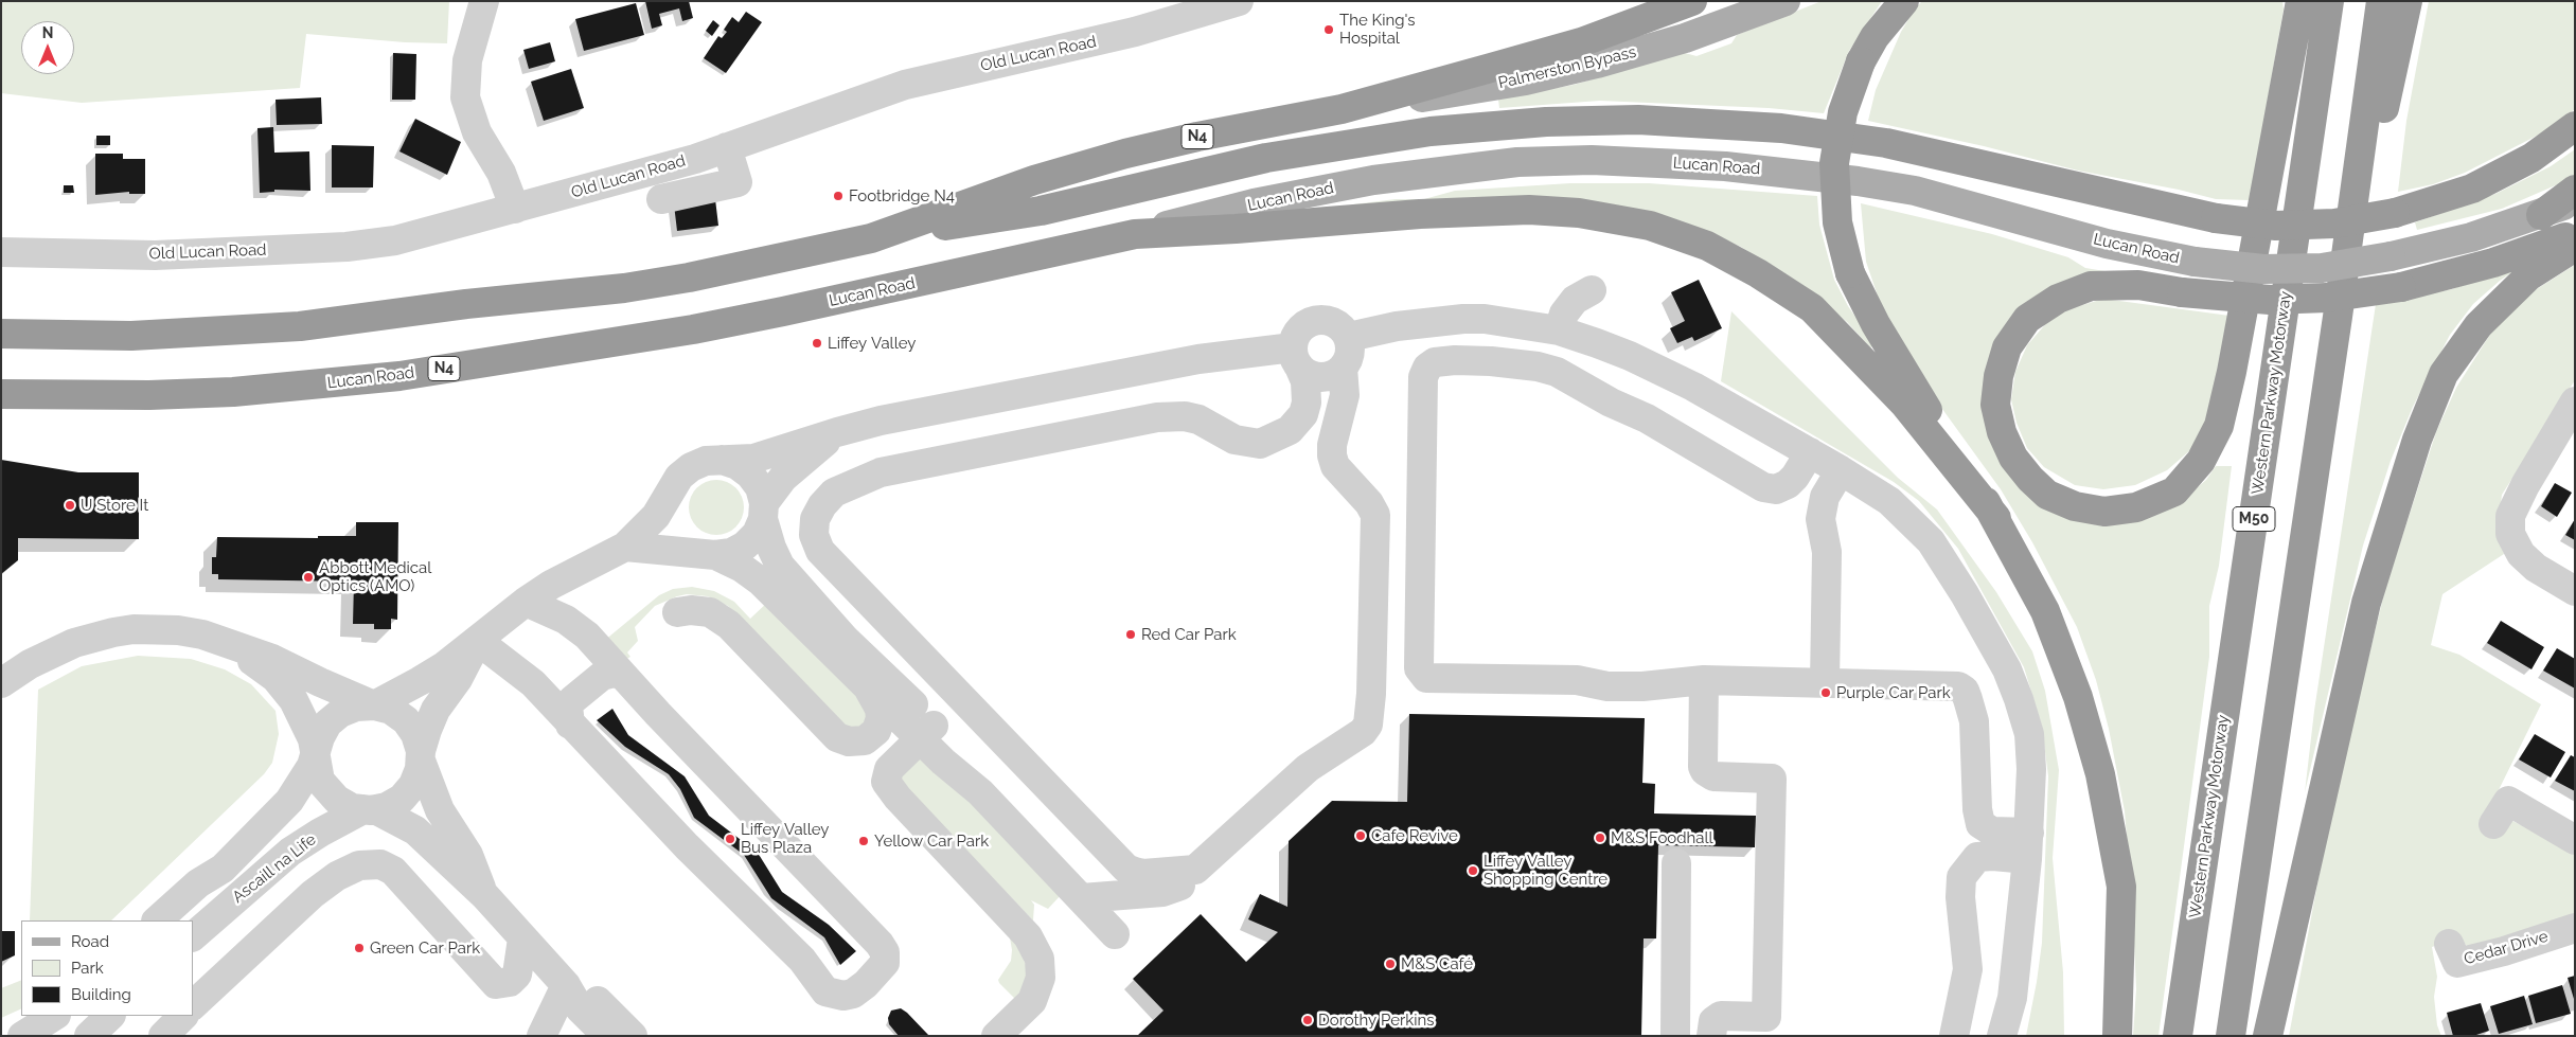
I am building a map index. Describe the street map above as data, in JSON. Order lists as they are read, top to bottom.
{
  "streets": {
    "highway": [
      "N4",
      "Lucan Road",
      "Western Parkway Motorway",
      "M50"
    ],
    "main road": ["Palmerston Bypass"],
    "street": ["Old Lucan Road", "Ascaill na Life", "Cedar Drive"]
  },
  "crossings": [
    ["Palmerston Bypass", "N4"]
  ],
  "places": [
    "The King's Hospital",
    "Footbridge N4",
    "Liffey Valley",
    "U Store It",
    "Abbott Medical Optics (AMO)",
    "Red Car Park",
    "Purple Car Park",
    "Cafe Revive",
    "M&S Foodhall",
    "Liffey Valley Bus Plaza",
    "Yellow Car Park",
    "Liffey Valley Shopping Centre",
    "Green Car Park",
    "M&S Café",
    "Dorothy Perkins"
  ],
  "legend": ["Road", "Park", "Building"],
  "north": "top"
}
